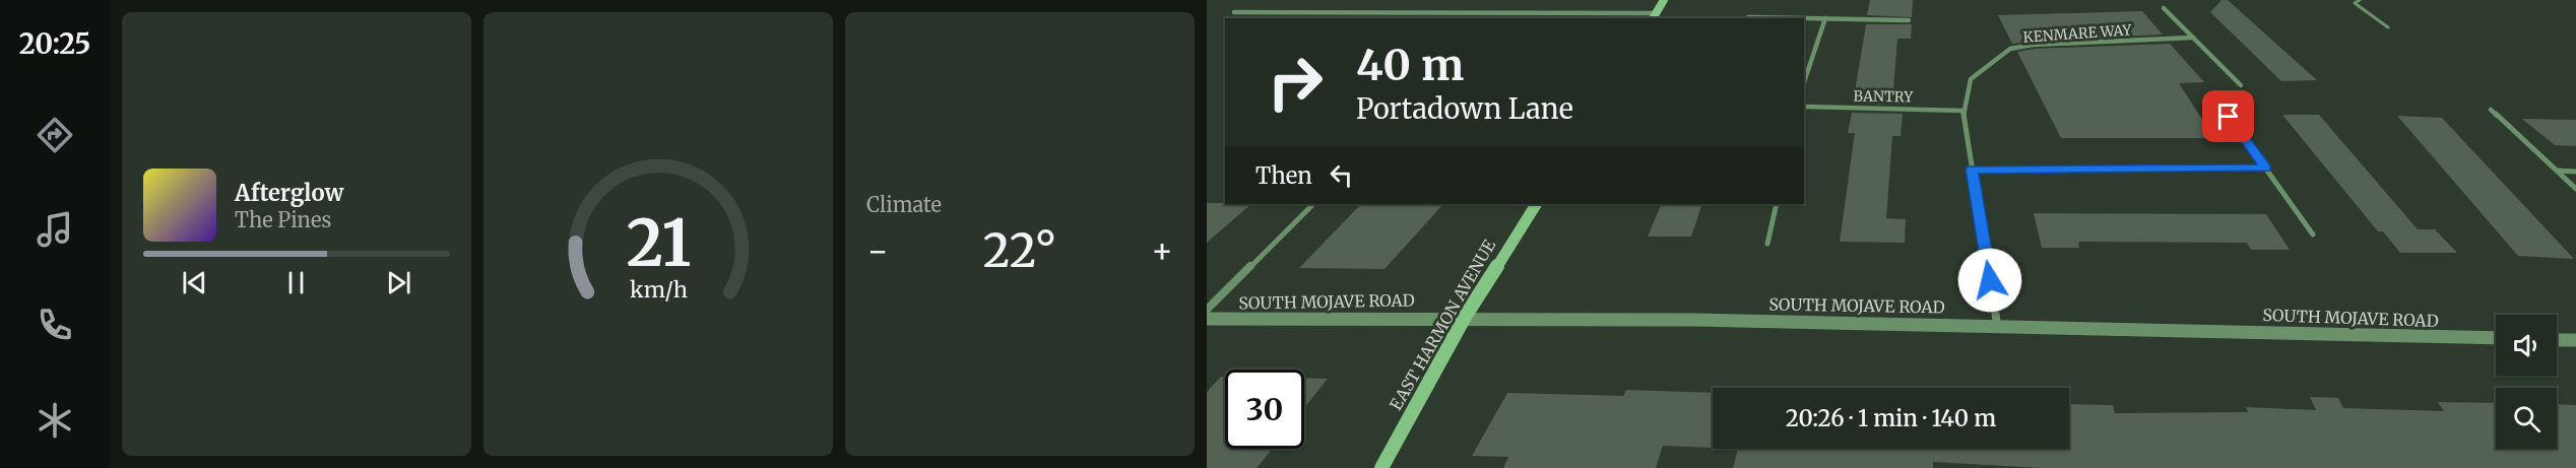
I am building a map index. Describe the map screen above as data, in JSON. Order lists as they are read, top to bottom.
{
  "streets": {
    "main road": ["EAST HARMON AVENUE"],
    "street": ["KENMARE WAY", "BANTRY", "SOUTH MOJAVE ROAD"]
  },
  "crossings": [
    ["KENMARE WAY", "BANTRY"],
    ["SOUTH MOJAVE ROAD", "EAST HARMON AVENUE"]
  ],
  "page": {
    "tabs": "20:25",
    "tile": "Climate",
    "turn": ["40 m", "Portadown Lane"],
    "then": "Then",
    "song": ["Afterglow", "The Pines"],
    "heat": ["−", "22°", "+"],
    "limit": "30",
    "trip": "20:26 · 1 min · 140 m",
    "gauge": ["21", "km/h"]
  }
}
